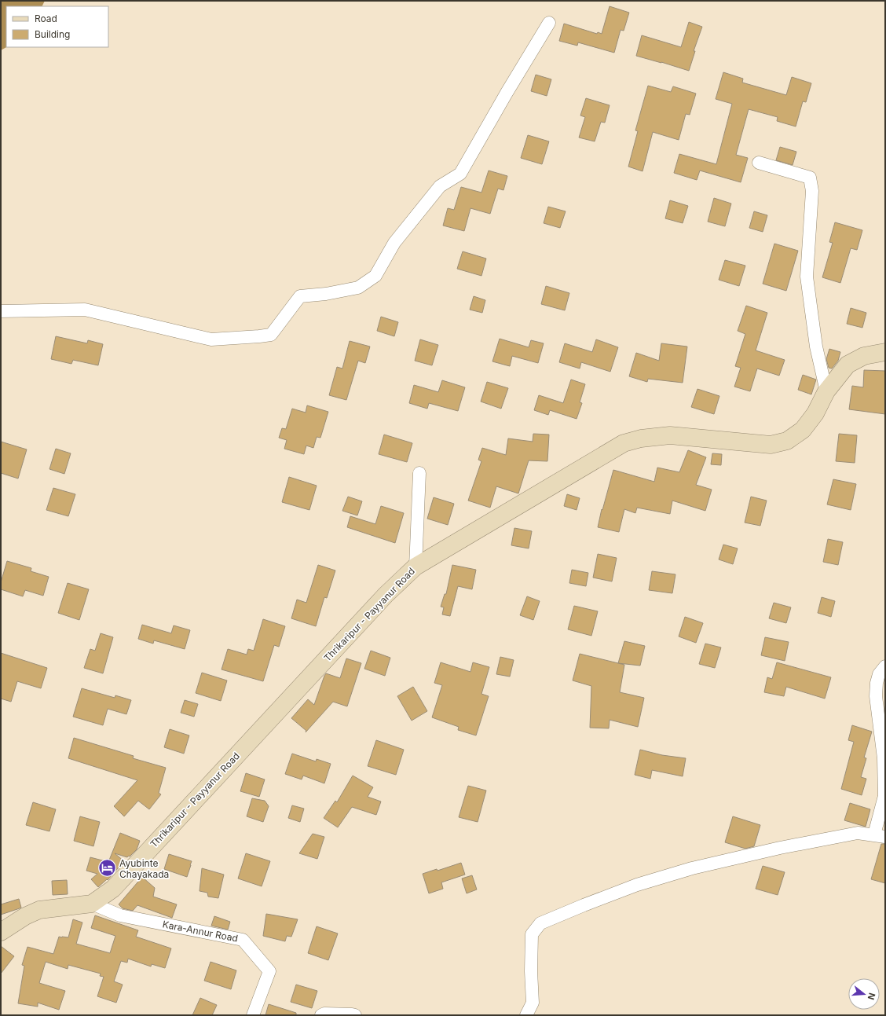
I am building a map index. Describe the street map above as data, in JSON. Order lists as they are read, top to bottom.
{
  "streets": {
    "main road": ["Thrikaripur - Payyanur Road"],
    "street": ["Kara-Annur Road"]
  },
  "crossings": [
    ["Thrikaripur - Payyanur Road", "Kara-Annur Road"]
  ],
  "places": {
    "hotel": ["Ayubinte Chayakada"]
  },
  "legend": ["Road", "Building"],
  "north": "right"
}
